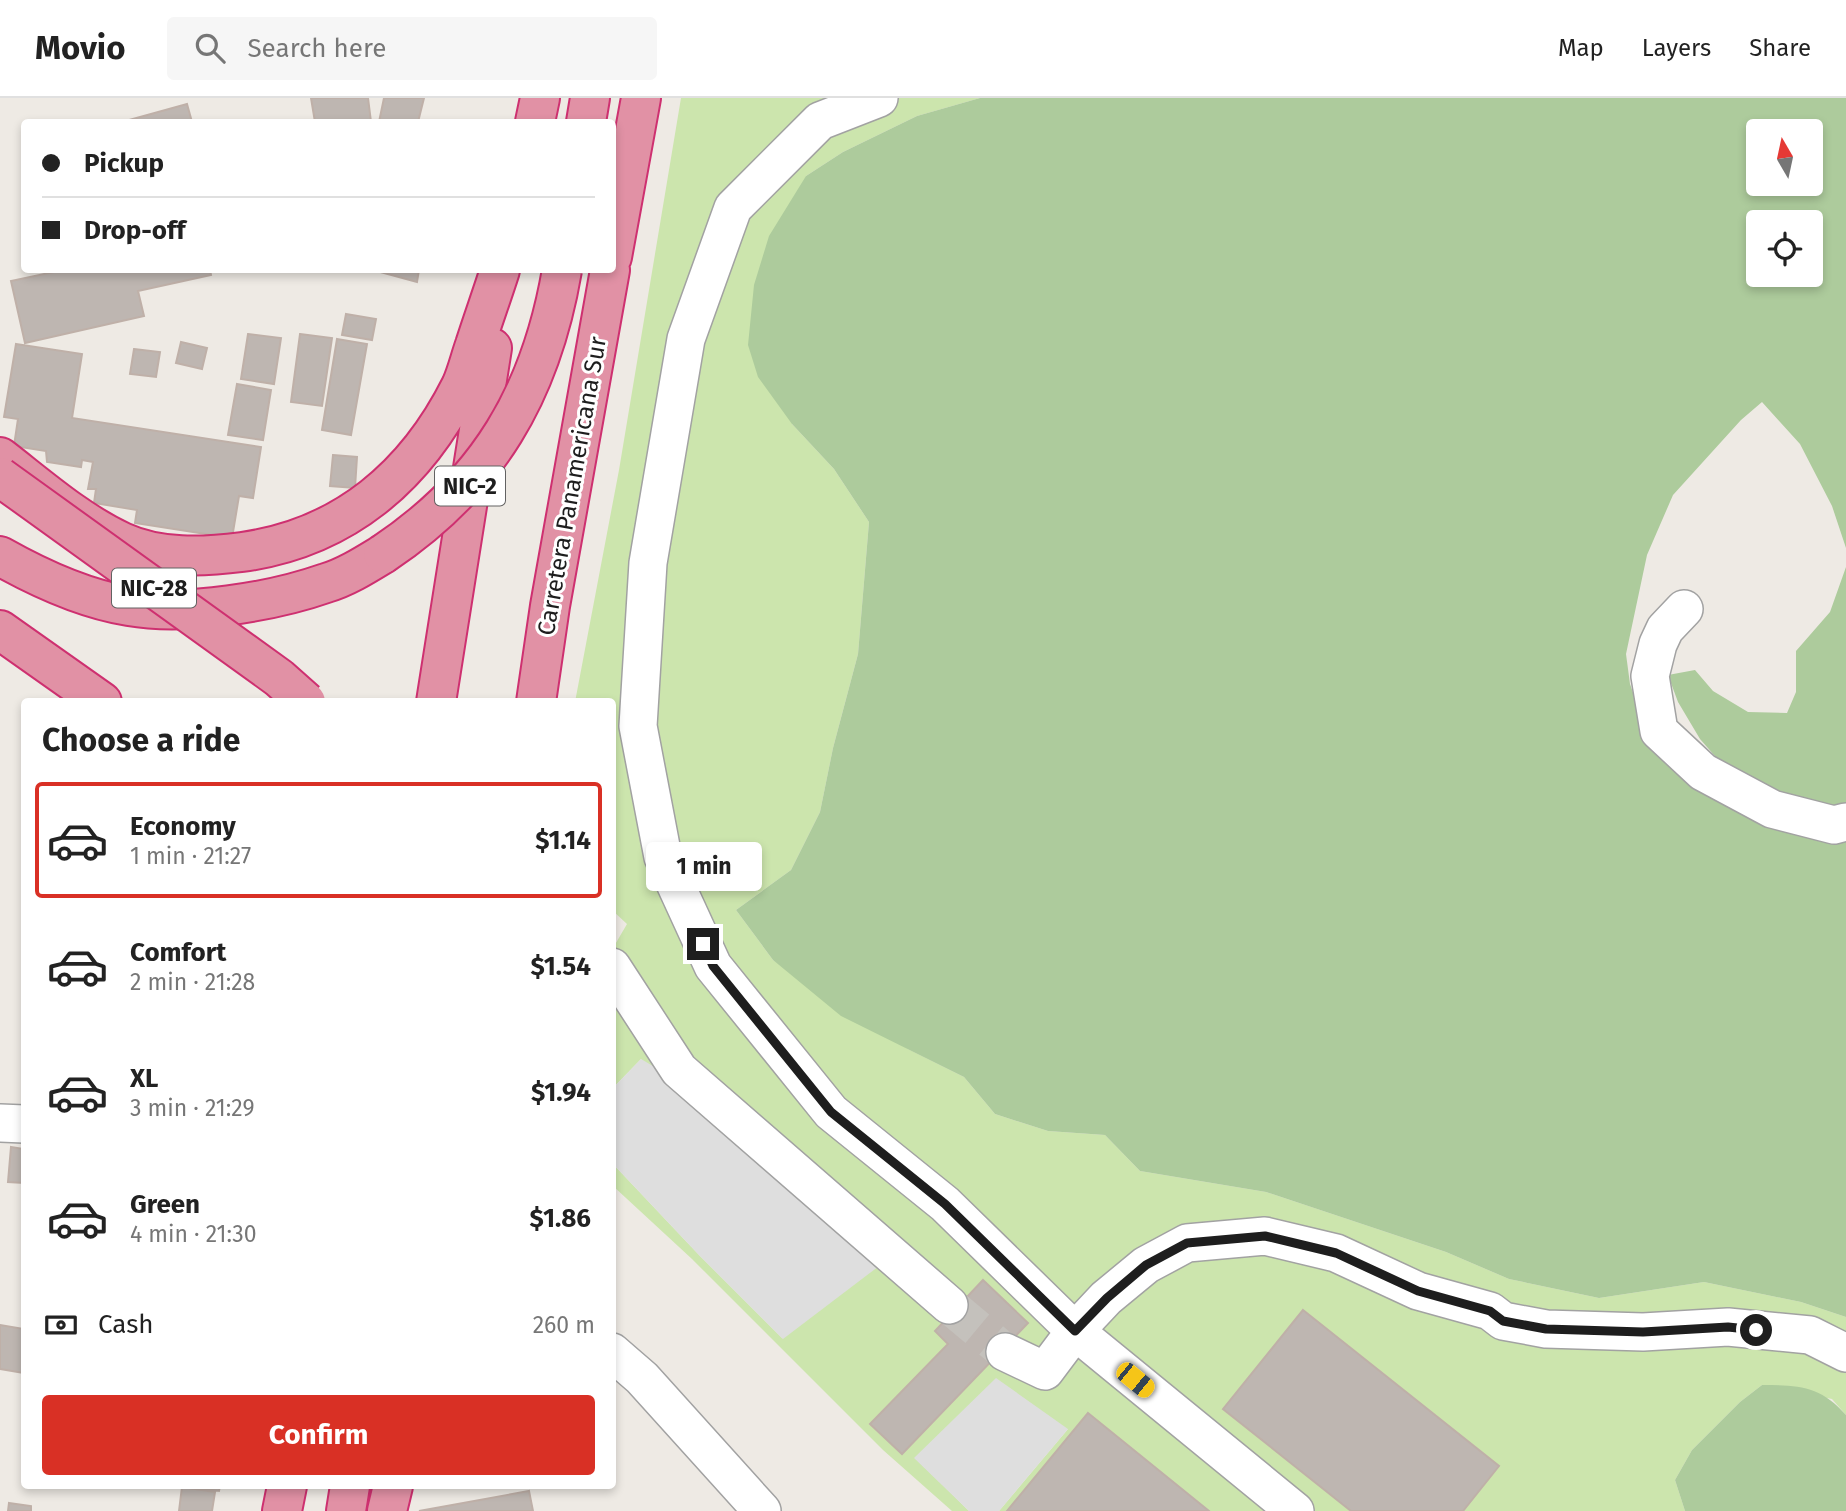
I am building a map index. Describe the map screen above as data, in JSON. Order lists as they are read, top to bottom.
{
  "streets": {
    "highway": ["NIC-2", "Carretera Panamericana Sur", "NIC-28"]
  },
  "north": "top",
  "page": {
    "header": "Movio",
    "search": "Search here",
    "nav": ["Map", "Layers", "Share"],
    "banner": ["Pickup", "Drop-off"],
    "heading": "Choose a ride",
    "list": [
      {
        "name": "Economy",
        "note": "1 min · 21:27",
        "value": "$1.14"
      },
      {
        "name": "Comfort",
        "note": "2 min · 21:28",
        "value": "$1.54"
      },
      {
        "name": "XL",
        "note": "3 min · 21:29",
        "value": "$1.94"
      },
      {
        "name": "Green",
        "note": "4 min · 21:30",
        "value": "$1.86"
      }
    ],
    "bubble": "1 min",
    "pay": ["Cash", "260 m"],
    "buttons": "Confirm"
  }
}
